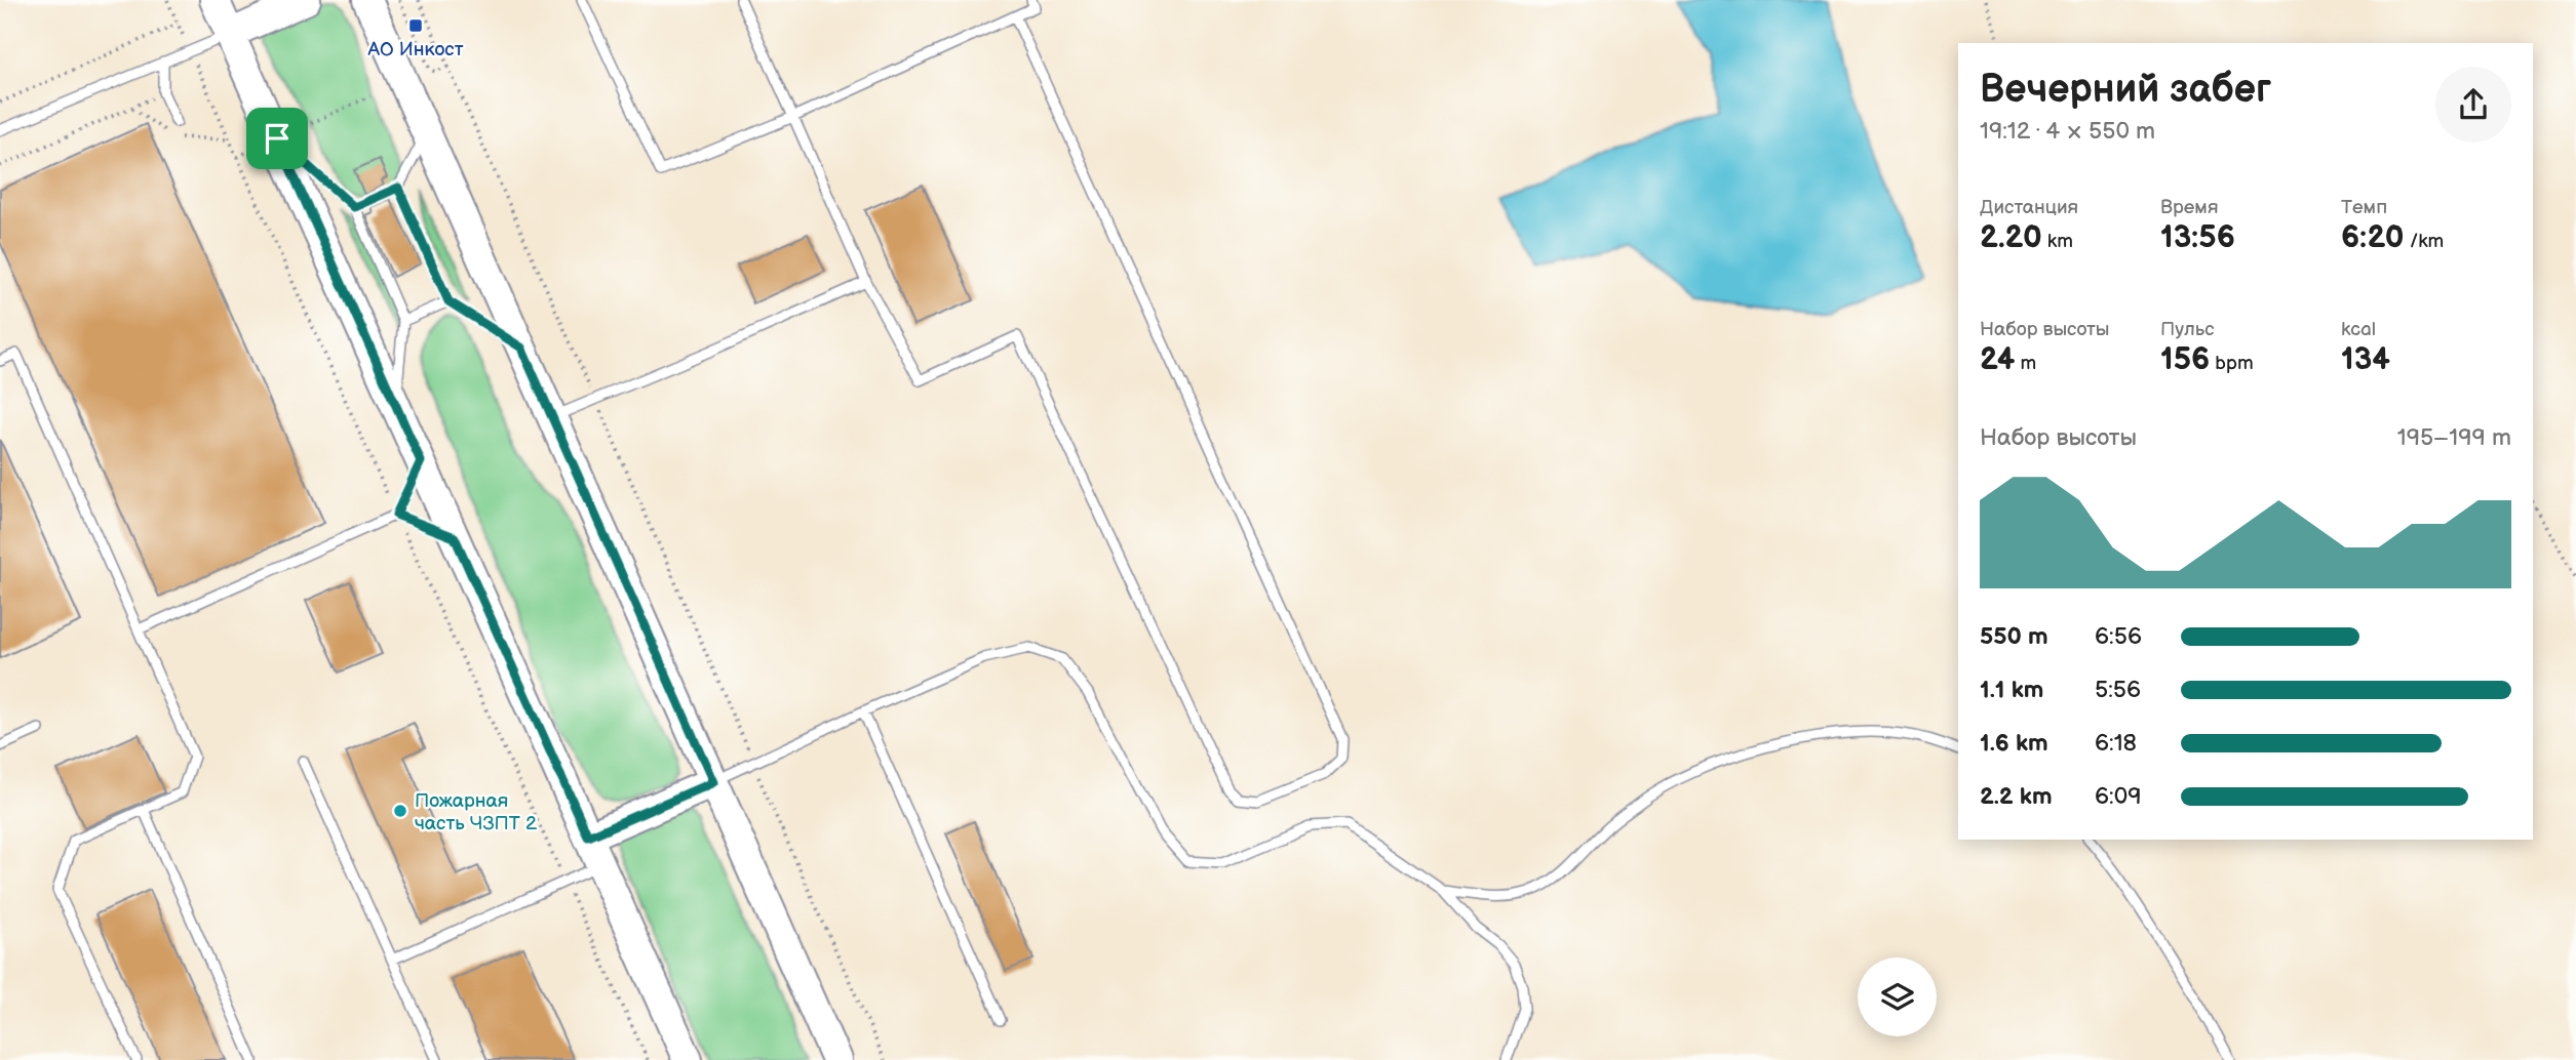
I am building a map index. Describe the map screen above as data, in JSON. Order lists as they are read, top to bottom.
{
  "places": {
    "transit": ["АО Инкост"],
    "other": ["Пожарная часть ЧЗПТ 2"]
  },
  "page": {
    "heading": ["Вечерний забег", "19:12 · 4 × 550 m"],
    "stats": [
      ["Дистанция", "2.20 km"],
      ["Время", "13:56"],
      ["Темп", "6:20 /km"],
      ["Набор высоты", "24 m"],
      ["Пульс", "156 bpm"],
      ["kcal", "134"]
    ],
    "chart": ["Набор высоты", "195–199 m"],
    "list": [
      {
        "name": "550 m",
        "note": "6:56"
      },
      {
        "name": "1.1 km",
        "note": "5:56"
      },
      {
        "name": "1.6 km",
        "note": "6:18"
      },
      {
        "name": "2.2 km",
        "note": "6:09"
      }
    ]
  }
}
